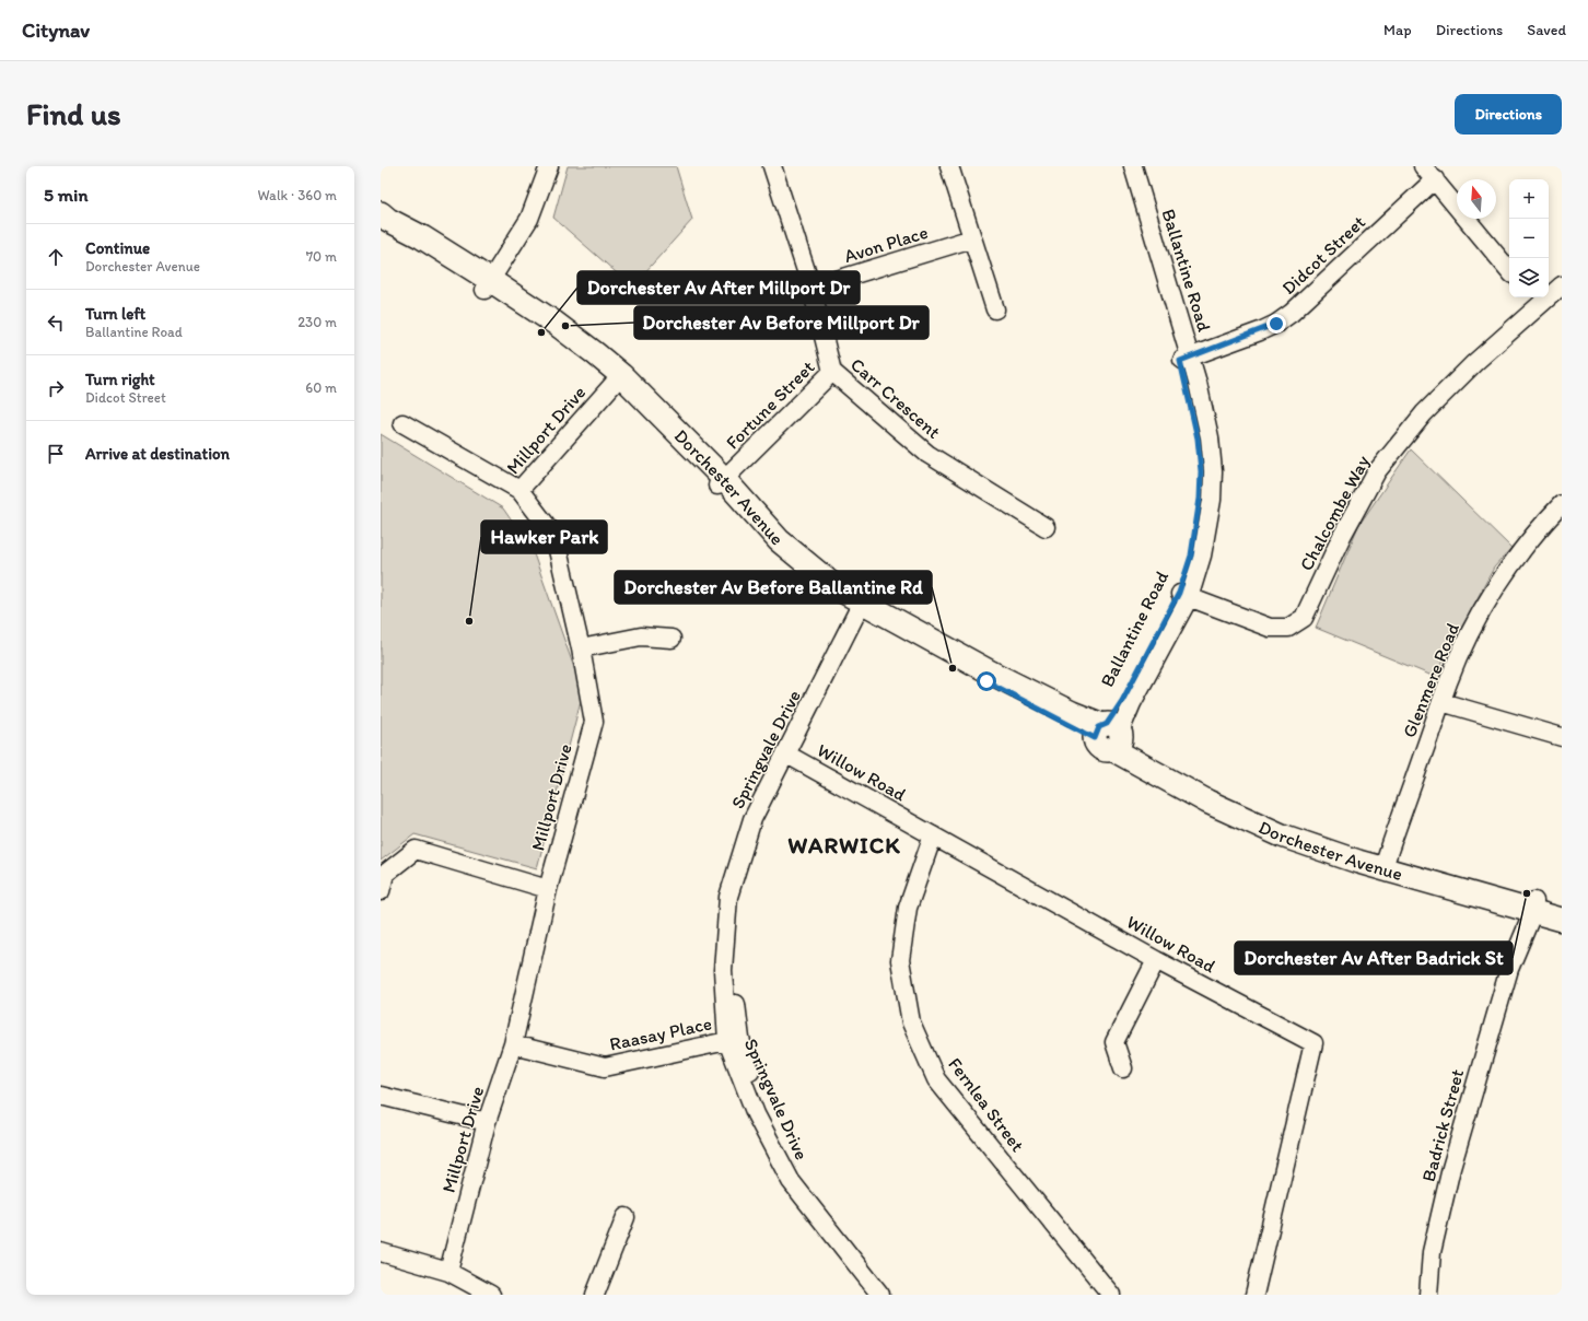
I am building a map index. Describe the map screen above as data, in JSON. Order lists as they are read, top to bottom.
{
  "streets": {
    "main road": ["Dorchester Avenue"],
    "street": [
      "Avon Place",
      "Didcot Street",
      "Ballantine Road",
      "Carr Crescent",
      "Fortune Street",
      "Millport Drive",
      "Chalcombe Way",
      "Glenmere Road",
      "Springvale Drive",
      "Willow Road",
      "Raasay Place",
      "Fernlea Street",
      "Badrick Street"
    ]
  },
  "crossings": [
    ["Avon Place", "Carr Crescent"],
    ["Didcot Street", "Ballantine Road"],
    ["Ballantine Road", "Dorchester Avenue"],
    ["Ballantine Road", "Chalcombe Way"],
    ["Carr Crescent", "Fortune Street"],
    ["Fortune Street", "Dorchester Avenue"],
    ["Millport Drive", "Dorchester Avenue"],
    ["Millport Drive", "Raasay Place"],
    ["Dorchester Avenue", "Glenmere Road"],
    ["Dorchester Avenue", "Springvale Drive"],
    ["Dorchester Avenue", "Badrick Street"],
    ["Springvale Drive", "Willow Road"],
    ["Springvale Drive", "Raasay Place"],
    ["Willow Road", "Fernlea Street"]
  ],
  "districts": ["WARWICK"],
  "places": [
    "Dorchester Av Before Millport Dr",
    "Dorchester Av After Millport Dr",
    "Hawker Park",
    "Dorchester Av Before Ballantine Rd",
    "Dorchester Av After Badrick St"
  ],
  "north": "top",
  "page": {
    "header": "Citynav",
    "nav": ["Map", "Directions", "Saved"],
    "buttons": "Directions",
    "title": "Find us",
    "heading": ["5 min", "Walk · 360 m"],
    "map_buttons": ["+", "−"],
    "list": [
      ["Continue", "Dorchester Avenue", "70 m"],
      ["Turn left", "Ballantine Road", "230 m"],
      ["Turn right", "Didcot Street", "60 m"],
      "Arrive at destination"
    ]
  }
}
